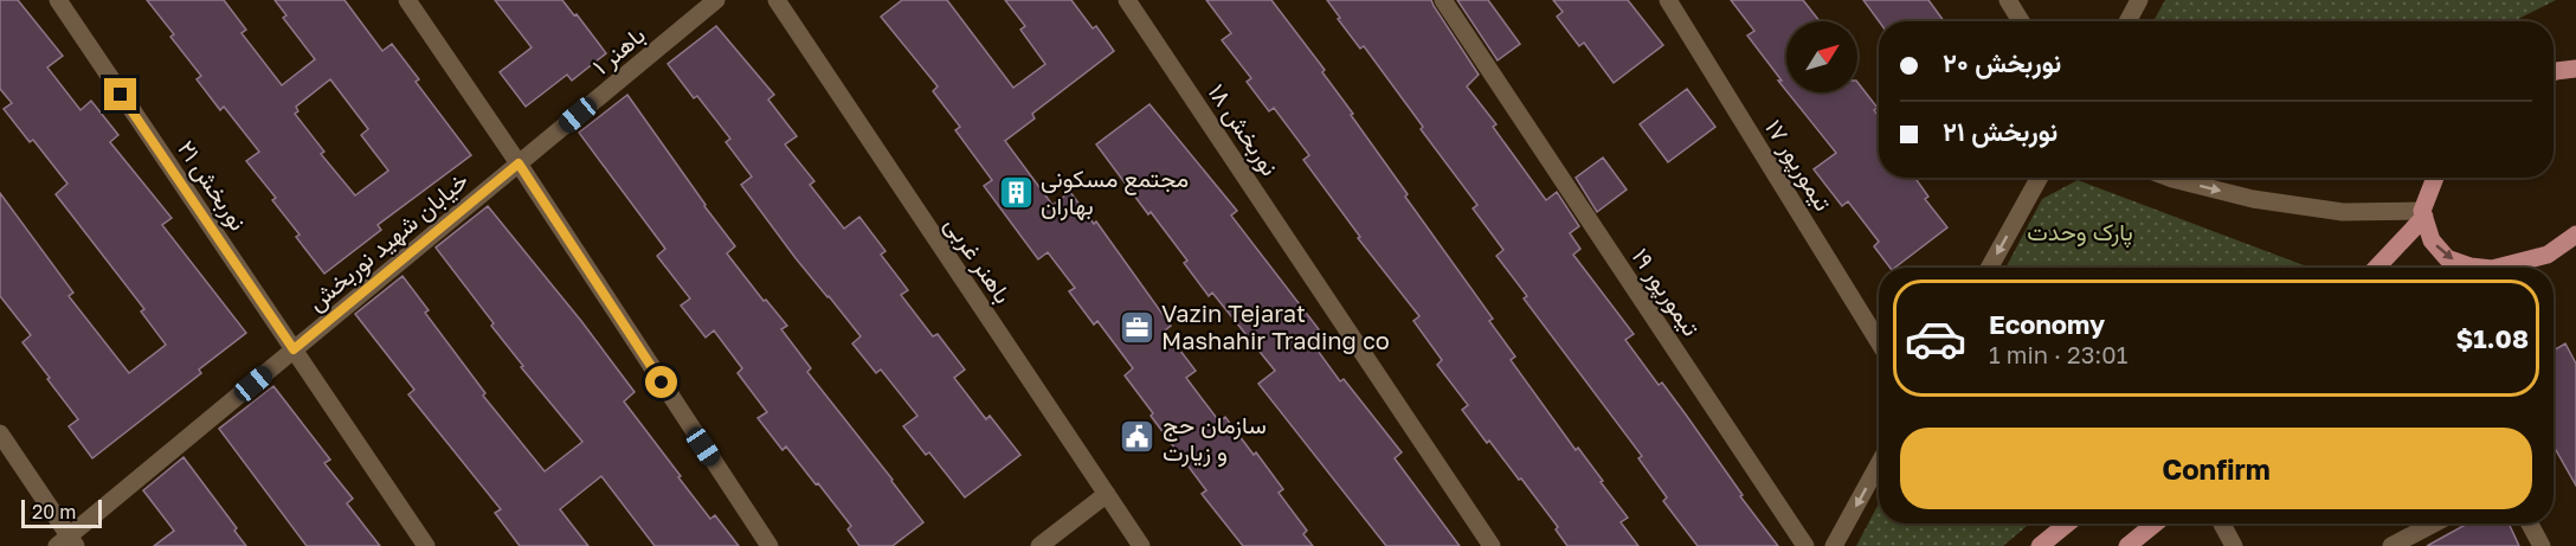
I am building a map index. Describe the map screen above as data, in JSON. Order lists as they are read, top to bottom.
{
  "streets": {
    "street": [
      "باهنر ۱",
      "نوربخش ۱۸",
      "تیمورپور ۱۷",
      "نوربخش ۲۱",
      "خیابان شهید نوربخش",
      "باهنر غربی",
      "تیمورپور ۱۹"
    ]
  },
  "crossings": [
    ["باهنر ۱", "خیابان شهید نوربخش"],
    ["نوربخش ۲۱", "خیابان شهید نوربخش"]
  ],
  "parks": ["پارک وحدت"],
  "places": {
    "building": ["مجتمع مسکونی بهاران"],
    "office": ["Vazin Tejarat Mashahir Trading co"],
    "public building": ["سازمان حج و زیارت"]
  },
  "scale_bar": "20 m",
  "north": "top right",
  "page": {
    "banner": ["نوربخش ۲۰", "نوربخش ۲۱"],
    "list": [
      {
        "name": "Economy",
        "note": "1 min · 23:01",
        "value": "$1.08"
      }
    ],
    "buttons": "Confirm",
    "scale": "20 m"
  }
}
